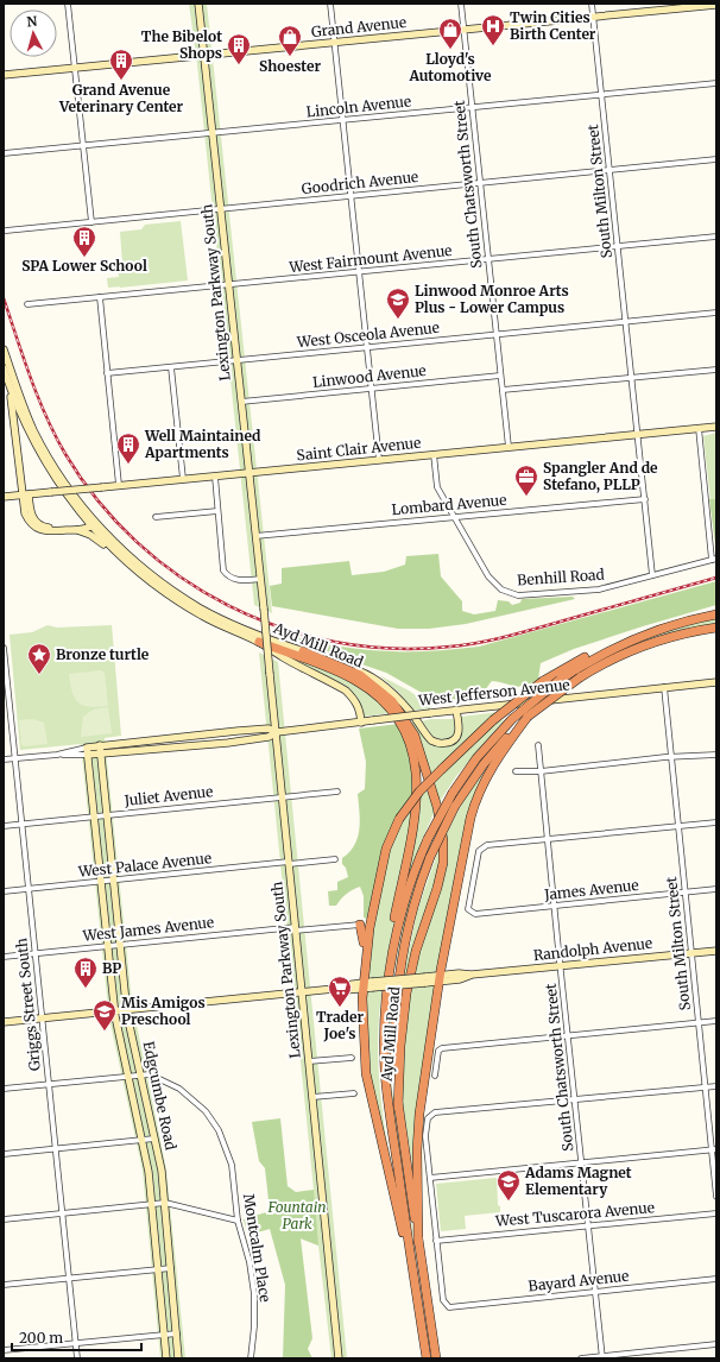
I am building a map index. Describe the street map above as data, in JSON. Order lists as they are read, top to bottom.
{
  "streets": {
    "highway": ["Ayd Mill Road"],
    "main road": [
      "Grand Avenue",
      "Lexington Parkway South",
      "Saint Clair Avenue",
      "West Jefferson Avenue",
      "Randolph Avenue",
      "Edgcumbe Road"
    ],
    "street": [
      "Lincoln Avenue",
      "Goodrich Avenue",
      "South Chatsworth Street",
      "South Milton Street",
      "West Fairmount Avenue",
      "West Osceola Avenue",
      "Linwood Avenue",
      "Lombard Avenue",
      "Benhill Road",
      "Juliet Avenue",
      "West Palace Avenue",
      "James Avenue",
      "West James Avenue",
      "Griggs Street South",
      "West Tuscarora Avenue",
      "Montcalm Place",
      "Bayard Avenue"
    ]
  },
  "crossings": [
    ["Grand Avenue", "South Chatsworth Street"],
    ["Grand Avenue", "South Milton Street"],
    ["Grand Avenue", "Lexington Parkway South"],
    ["Lincoln Avenue", "South Chatsworth Street"],
    ["Lincoln Avenue", "South Milton Street"],
    ["Lincoln Avenue", "Lexington Parkway South"],
    ["Goodrich Avenue", "South Chatsworth Street"],
    ["Goodrich Avenue", "South Milton Street"],
    ["Goodrich Avenue", "Lexington Parkway South"],
    ["South Chatsworth Street", "West Fairmount Avenue"],
    ["South Chatsworth Street", "West Osceola Avenue"],
    ["South Chatsworth Street", "Linwood Avenue"],
    ["South Chatsworth Street", "Saint Clair Avenue"],
    ["South Chatsworth Street", "James Avenue"],
    ["South Chatsworth Street", "Randolph Avenue"],
    ["South Chatsworth Street", "West Tuscarora Avenue"],
    ["South Chatsworth Street", "Bayard Avenue"],
    ["South Milton Street", "West Fairmount Avenue"],
    ["South Milton Street", "West Osceola Avenue"],
    ["South Milton Street", "Saint Clair Avenue"],
    ["South Milton Street", "Lombard Avenue"],
    ["South Milton Street", "Benhill Road"],
    ["South Milton Street", "West Jefferson Avenue"],
    ["South Milton Street", "James Avenue"],
    ["South Milton Street", "Randolph Avenue"],
    ["West Fairmount Avenue", "Lexington Parkway South"],
    ["Lexington Parkway South", "West Osceola Avenue"],
    ["Lexington Parkway South", "Linwood Avenue"],
    ["Lexington Parkway South", "Saint Clair Avenue"],
    ["Lexington Parkway South", "Lombard Avenue"],
    ["Lexington Parkway South", "West Jefferson Avenue"],
    ["Lexington Parkway South", "Juliet Avenue"],
    ["Lexington Parkway South", "West Palace Avenue"],
    ["Lexington Parkway South", "West James Avenue"],
    ["Lexington Parkway South", "Randolph Avenue"],
    ["Saint Clair Avenue", "Benhill Road"],
    ["Lombard Avenue", "Benhill Road"],
    ["Ayd Mill Road", "West Jefferson Avenue"],
    ["Juliet Avenue", "Griggs Street South"],
    ["Juliet Avenue", "Edgcumbe Road"],
    ["West Palace Avenue", "Griggs Street South"],
    ["West Palace Avenue", "Edgcumbe Road"],
    ["West James Avenue", "Griggs Street South"],
    ["West James Avenue", "Edgcumbe Road"],
    ["Randolph Avenue", "Griggs Street South"],
    ["Randolph Avenue", "Edgcumbe Road"],
    ["Edgcumbe Road", "Montcalm Place"],
    ["West Tuscarora Avenue", "Bayard Avenue"]
  ],
  "parks": ["Fountain Park"],
  "places": {
    "hospital": ["Twin Cities Birth Center"],
    "shop": ["Lloyd's Automotive", "Shoester"],
    "building": [
      "The Bibelot Shops",
      "Grand Avenue Veterinary Center",
      "SPA Lower School",
      "Well Maintained Apartments",
      "BP"
    ],
    "school or university": ["Linwood Monroe Arts Plus - Lower Campus", "Mis Amigos Preschool", "Adams Magnet Elementary"],
    "office": ["Spangler And de Stefano, PLLP"],
    "place": ["Bronze turtle"],
    "supermarket": ["Trader Joe's"]
  },
  "scale_bar": "200 m",
  "north": "top"
}
